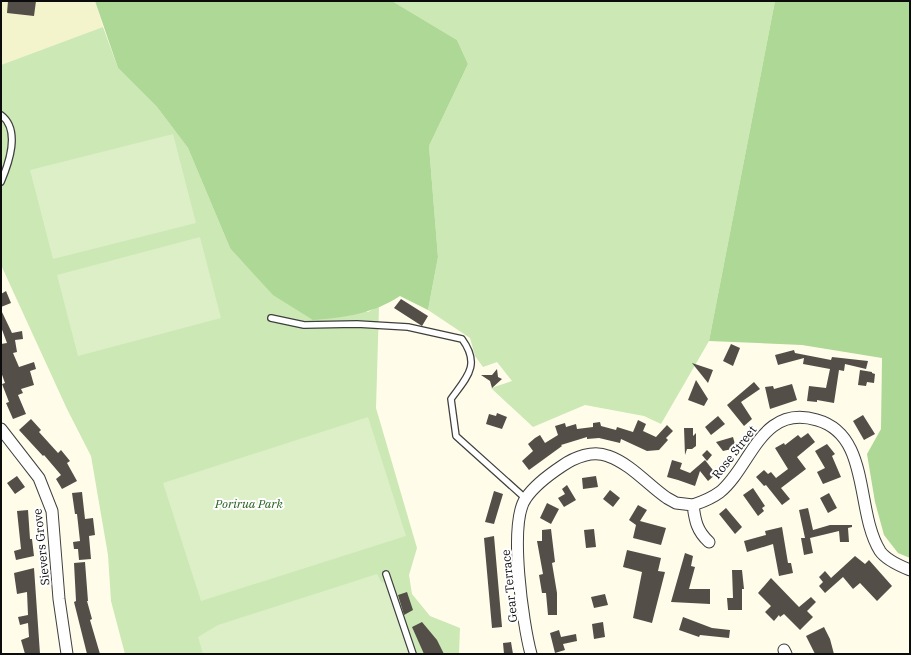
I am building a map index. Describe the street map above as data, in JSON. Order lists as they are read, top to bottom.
{
  "streets": {
    "street": ["Rose Street", "Sievers Grove", "Gear Terrace"]
  },
  "crossings": [
    ["Rose Street", "Gear Terrace"]
  ],
  "parks": ["Porirua Park"]
}
